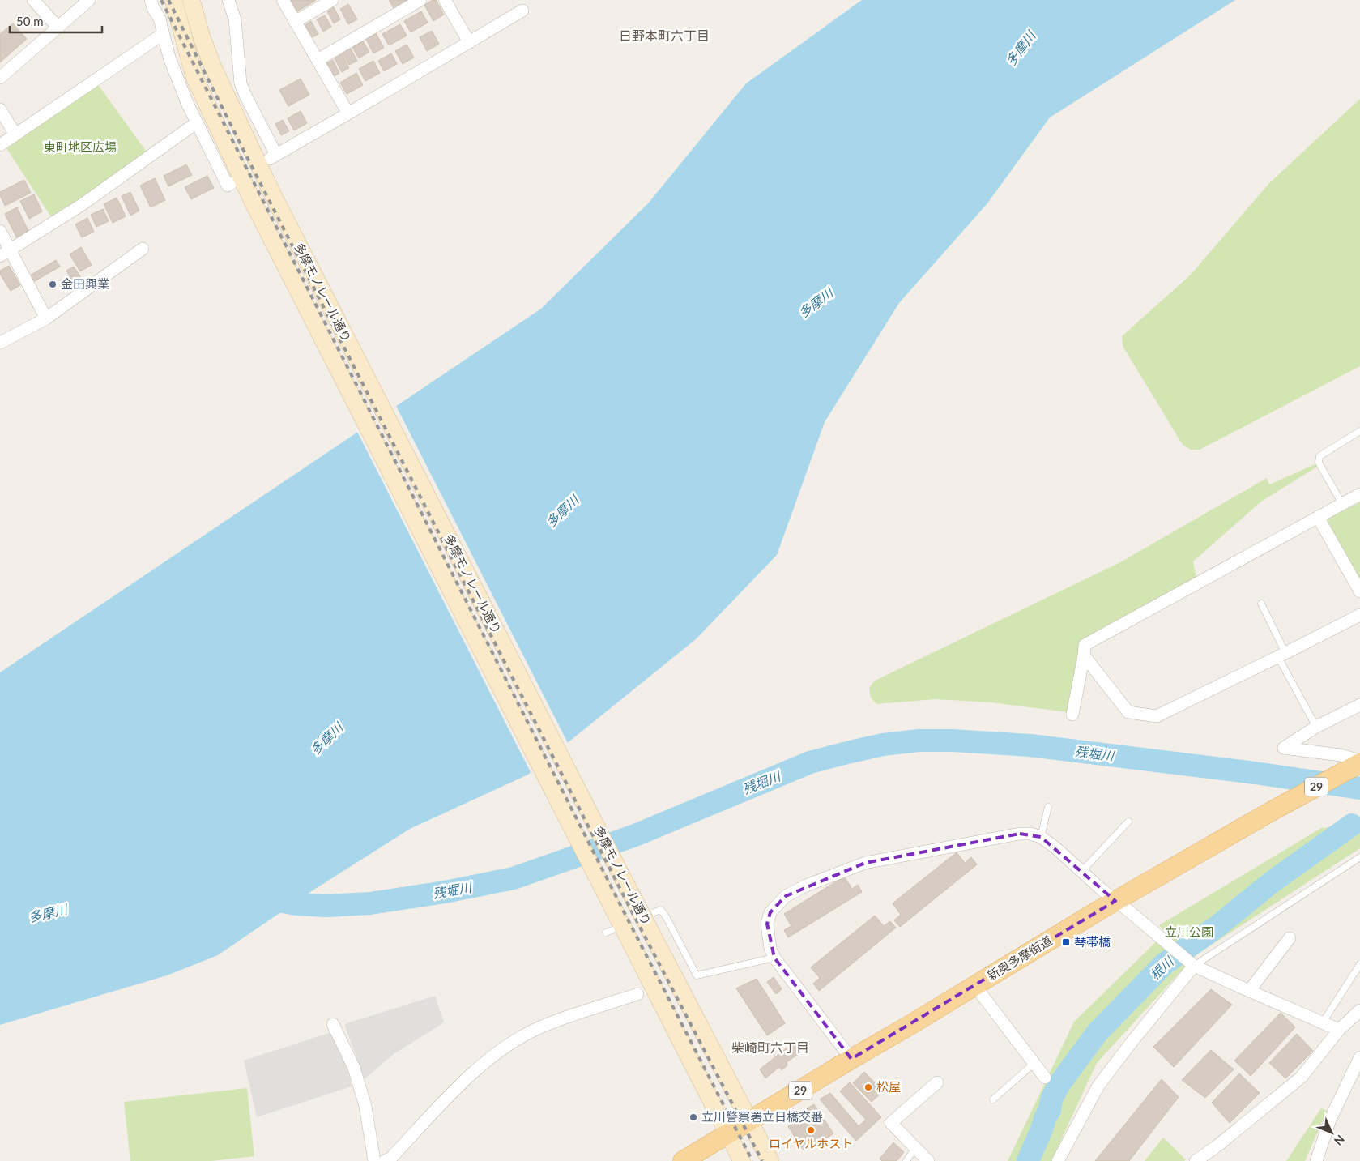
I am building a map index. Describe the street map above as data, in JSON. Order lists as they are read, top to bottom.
{
  "streets": {
    "main road": ["多摩モノレール通り", "29", "新奥多摩街道"]
  },
  "crossings": [
    ["多摩モノレール通り", "新奥多摩街道"]
  ],
  "districts": ["日野本町六丁目", "柴崎町六丁目"],
  "water": ["多摩川", "残堀川", "根川"],
  "parks": ["東町地区広場", "立川公園"],
  "places": {
    "other": [
      "金田興業",
      "松屋",
      "立川警察署立日橋交番",
      "ロイヤルホスト"
    ],
    "transit": ["琴帯橋"]
  },
  "scale_bar": "50 m",
  "north": "bottom right"
}
